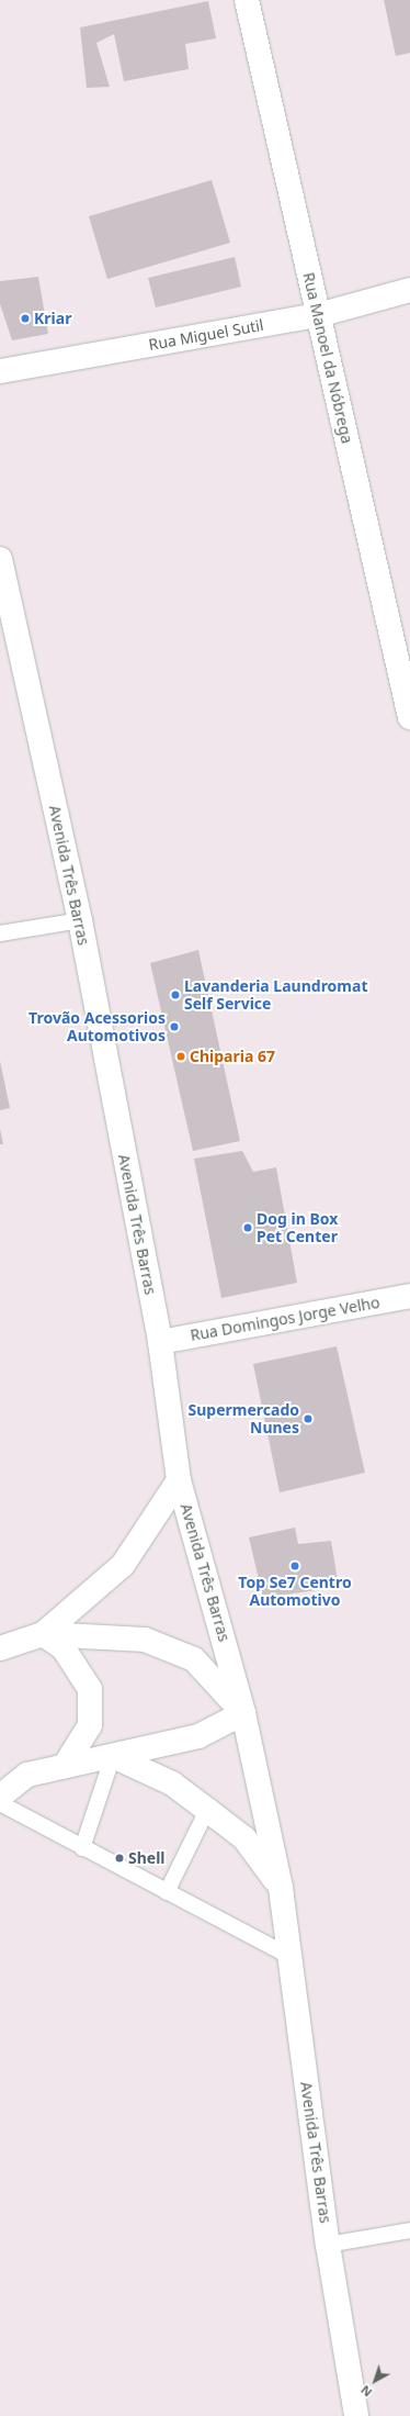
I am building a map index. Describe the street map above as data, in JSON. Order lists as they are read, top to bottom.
{
  "streets": {
    "main road": [
      "Rua Miguel Sutil",
      "Rua Manoel da Nóbrega",
      "Avenida Três Barras",
      "Rua Domingos Jorge Velho"
    ]
  },
  "crossings": [
    ["Rua Miguel Sutil", "Rua Manoel da Nóbrega"],
    ["Avenida Três Barras", "Rua Domingos Jorge Velho"]
  ],
  "places": [
    "Kriar",
    "Lavanderia Laundromat Self Service",
    "Trovão Acessorios Automotivos",
    "Chiparia 67",
    "Dog in Box Pet Center",
    "Supermercado Nunes",
    "Top Se7 Centro Automotivo",
    "Shell"
  ],
  "north": "bottom left"
}
